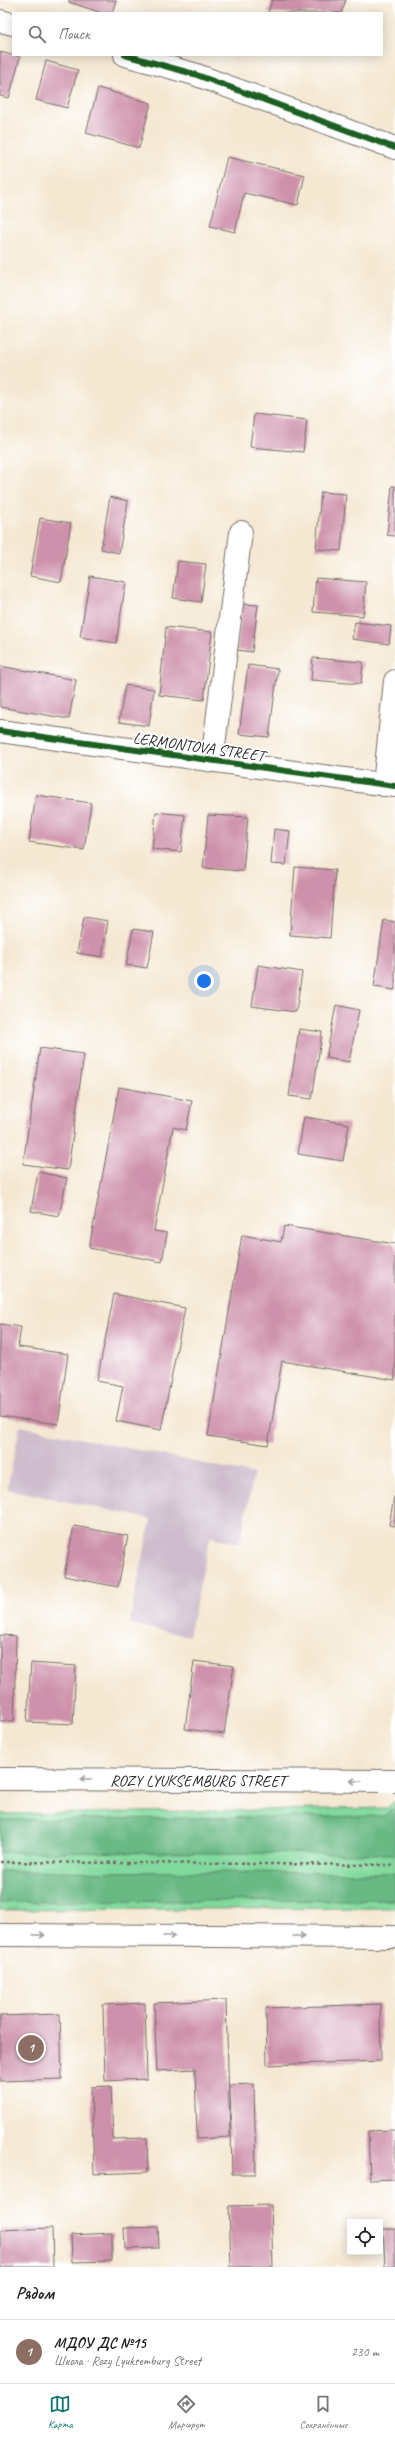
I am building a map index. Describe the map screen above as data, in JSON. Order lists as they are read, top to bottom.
{
  "streets": {
    "main road": ["LERMONTOVA STREET", "ROZY LYUKSEMBURG STREET"]
  },
  "page": {
    "search": "Поиск",
    "pins": "1",
    "heading": "Рядом",
    "list": [
      {
        "mark": "1",
        "name": "МДОУ ДС №15",
        "note": "Школа · Rozy Lyuksemburg Street",
        "value": "230 m"
      }
    ],
    "nav": ["Карта", "Маршрут", "Сохранённые"]
  }
}
